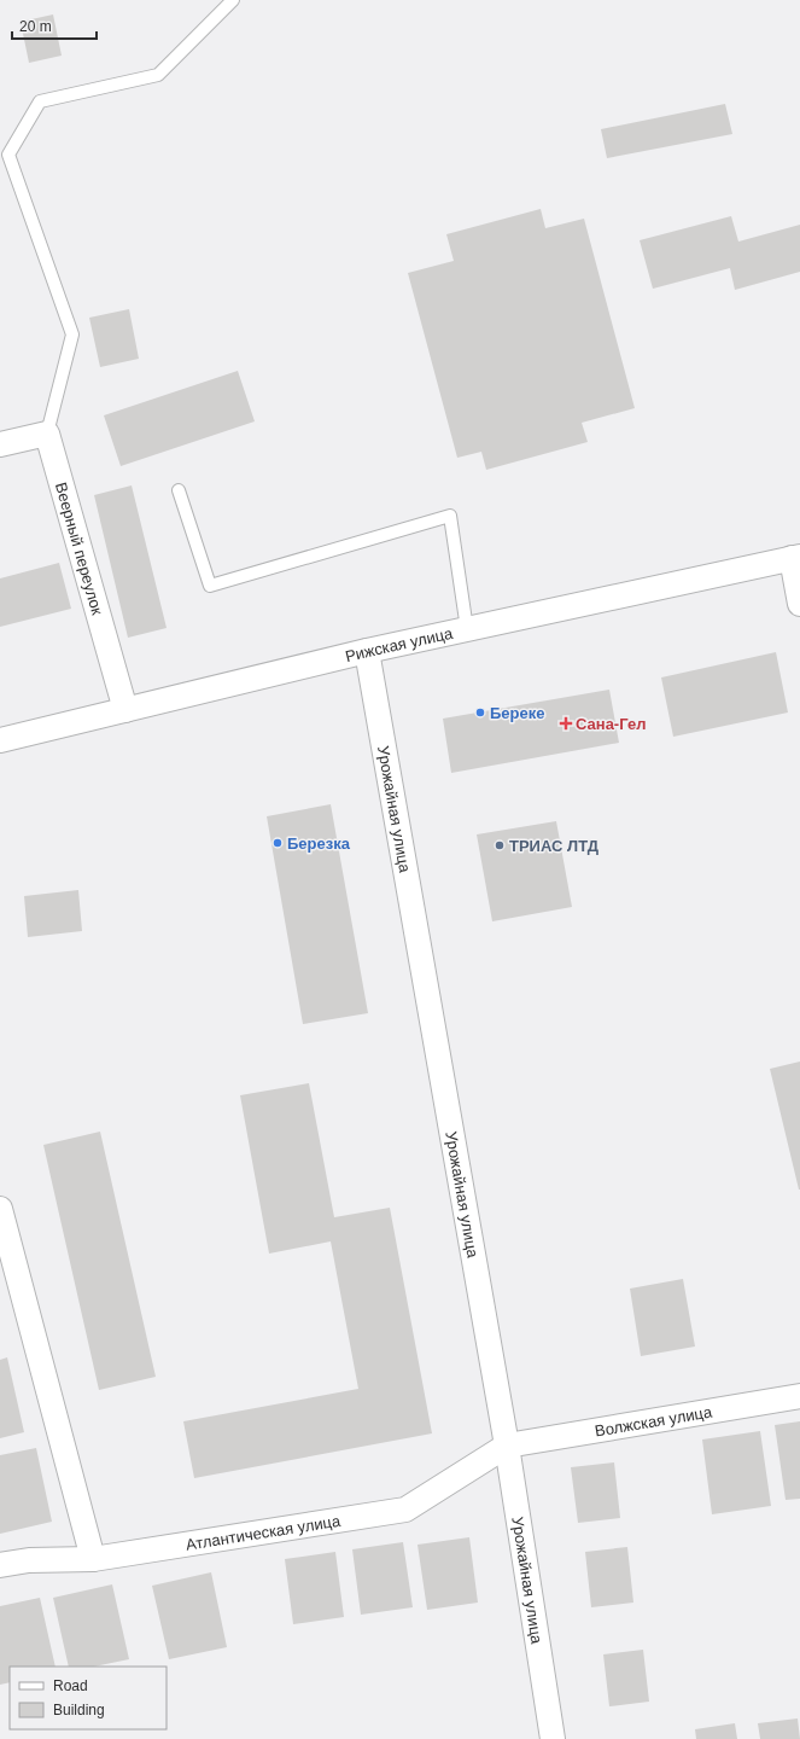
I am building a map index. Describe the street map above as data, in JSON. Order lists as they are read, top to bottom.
{
  "streets": {
    "street": [
      "Веерный переулок",
      "Рижская улица",
      "Урожайная улица",
      "Волжская улица",
      "Атлантическая улица"
    ]
  },
  "crossings": [
    ["Веерный переулок", "Рижская улица"],
    ["Рижская улица", "Урожайная улица"],
    ["Урожайная улица", "Волжская улица"],
    ["Урожайная улица", "Атлантическая улица"],
    ["Волжская улица", "Атлантическая улица"]
  ],
  "places": {
    "other": ["Береке", "Березка", "ТРИАС ЛТД"],
    "health": ["Сана-Гел"]
  },
  "legend": ["Road", "Building"],
  "scale_bar": "20 m"
}
